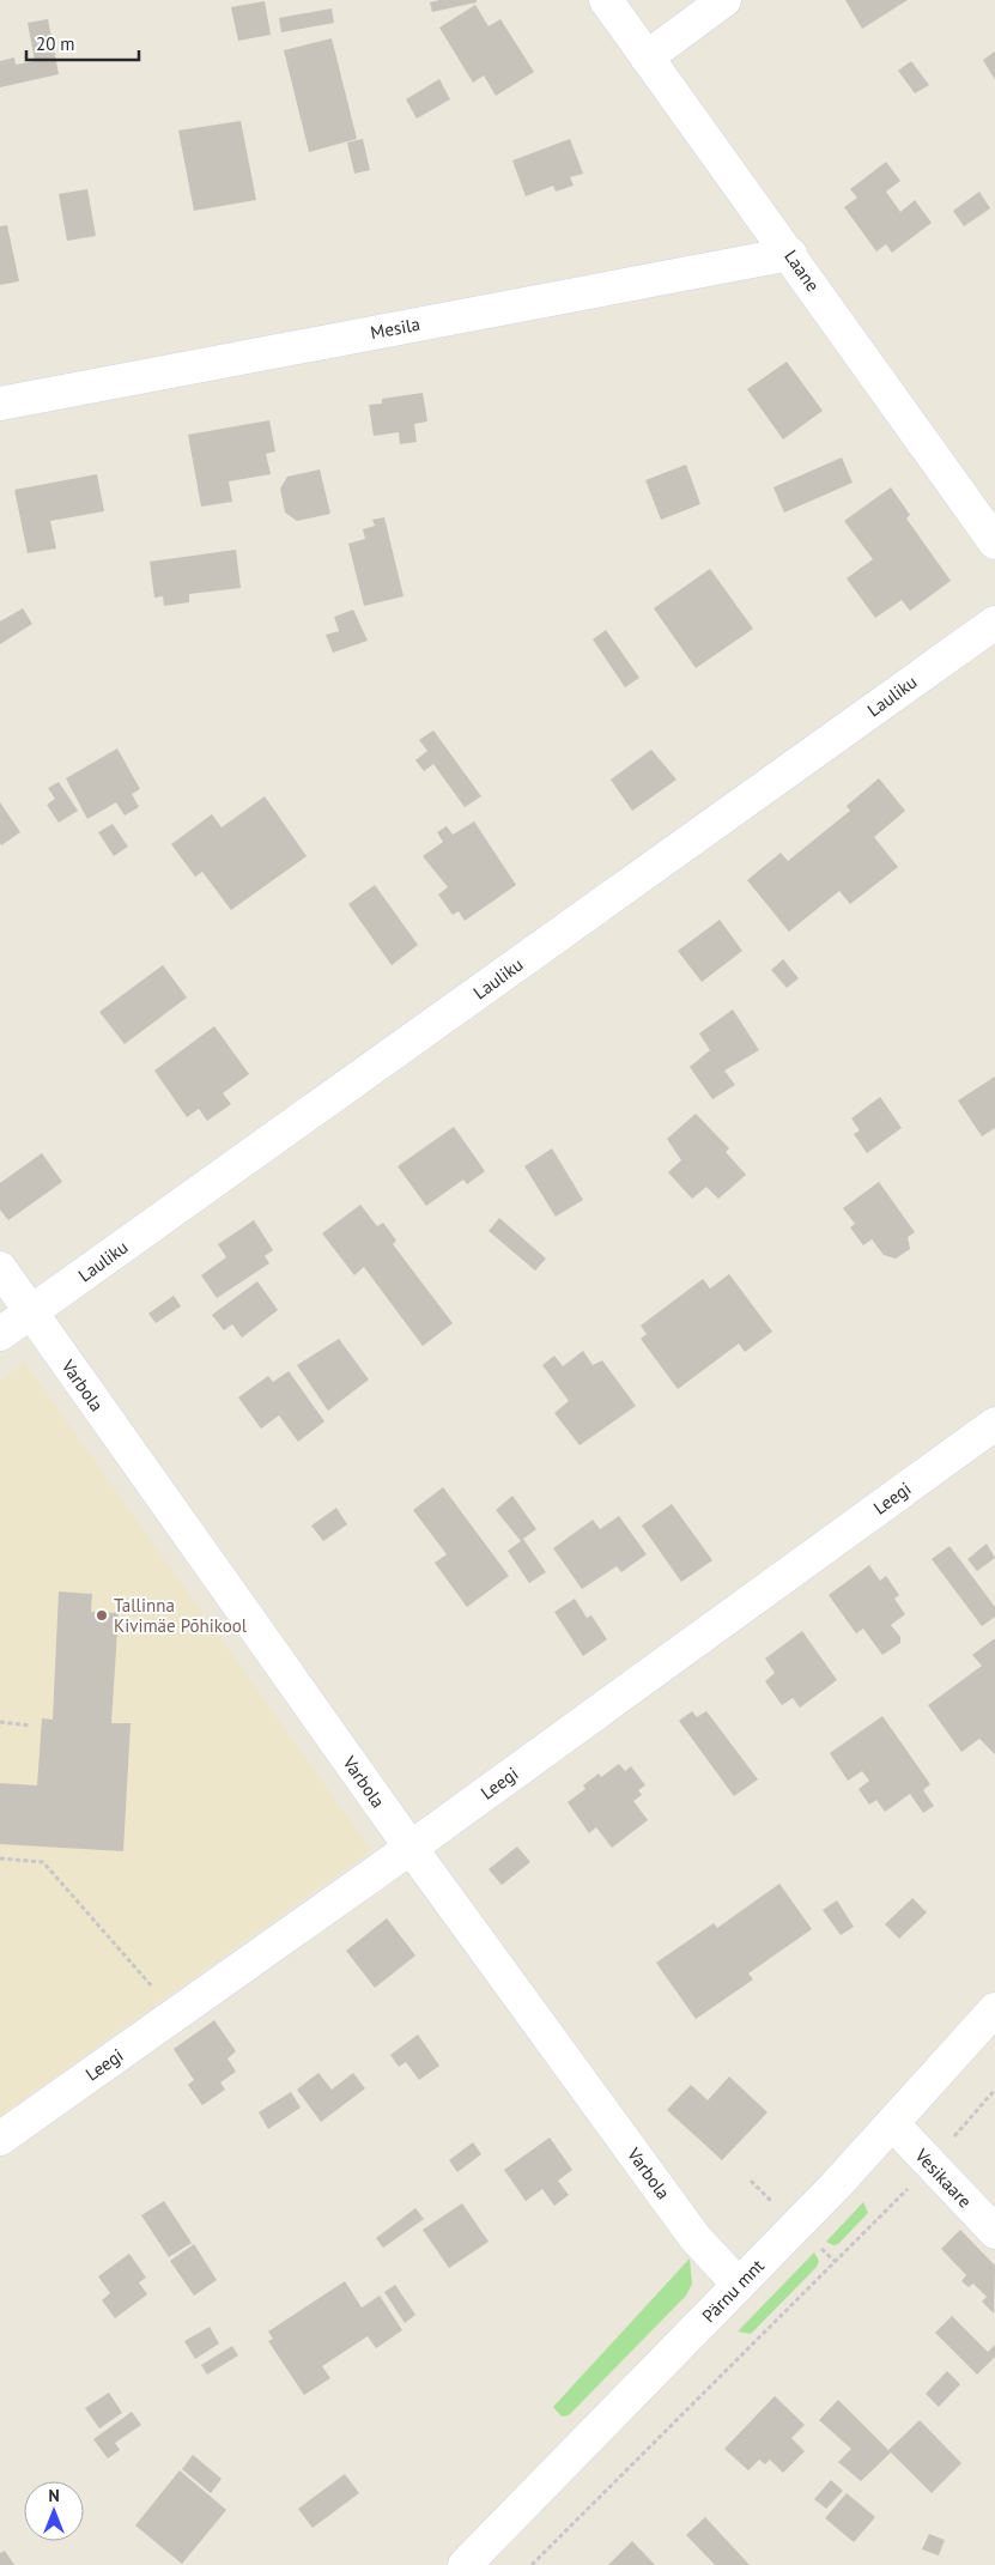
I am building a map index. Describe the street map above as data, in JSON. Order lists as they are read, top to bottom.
{
  "streets": {
    "street": [
      "Laane",
      "Mesila",
      "Lauliku",
      "Varbola",
      "Leegi",
      "Vesikaare",
      "Pärnu mnt"
    ]
  },
  "crossings": [
    ["Laane", "Mesila"],
    ["Lauliku", "Varbola"],
    ["Varbola", "Leegi"],
    ["Varbola", "Pärnu mnt"],
    ["Vesikaare", "Pärnu mnt"]
  ],
  "places": ["Tallinna Kivimäe Põhikool"],
  "scale_bar": "20 m",
  "north": "top"
}
